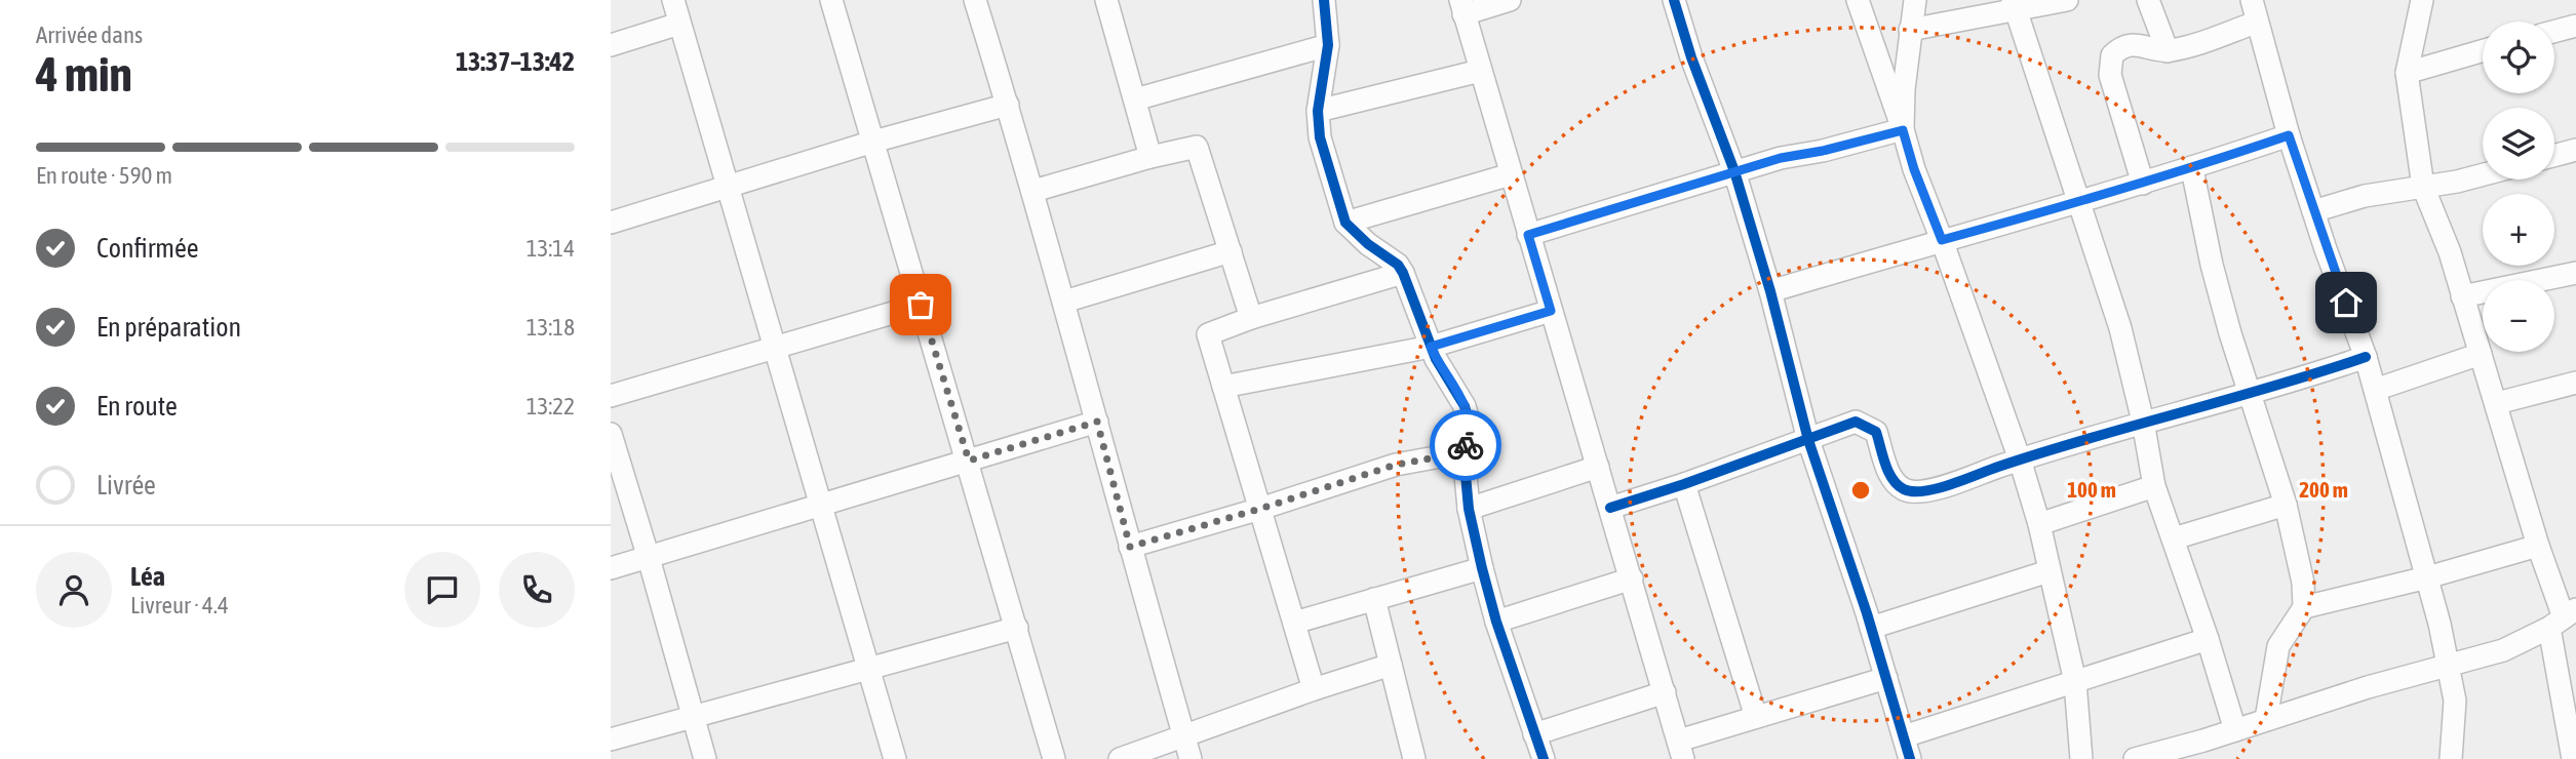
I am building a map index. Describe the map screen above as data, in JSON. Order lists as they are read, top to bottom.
{
  "page": {
    "heading": ["4 min", "Arrivée dans", "13:37–13:42"],
    "panel": ["Léa", "Livreur · 4.4"],
    "map_buttons": ["+", "−"],
    "bar": "En route · 590 m",
    "list": [
      ["Confirmée", "13:14"],
      ["En préparation", "13:18"],
      ["En route", "13:22"],
      "Livrée"
    ]
  },
  "rings": ["100 m", "200 m"]
}
